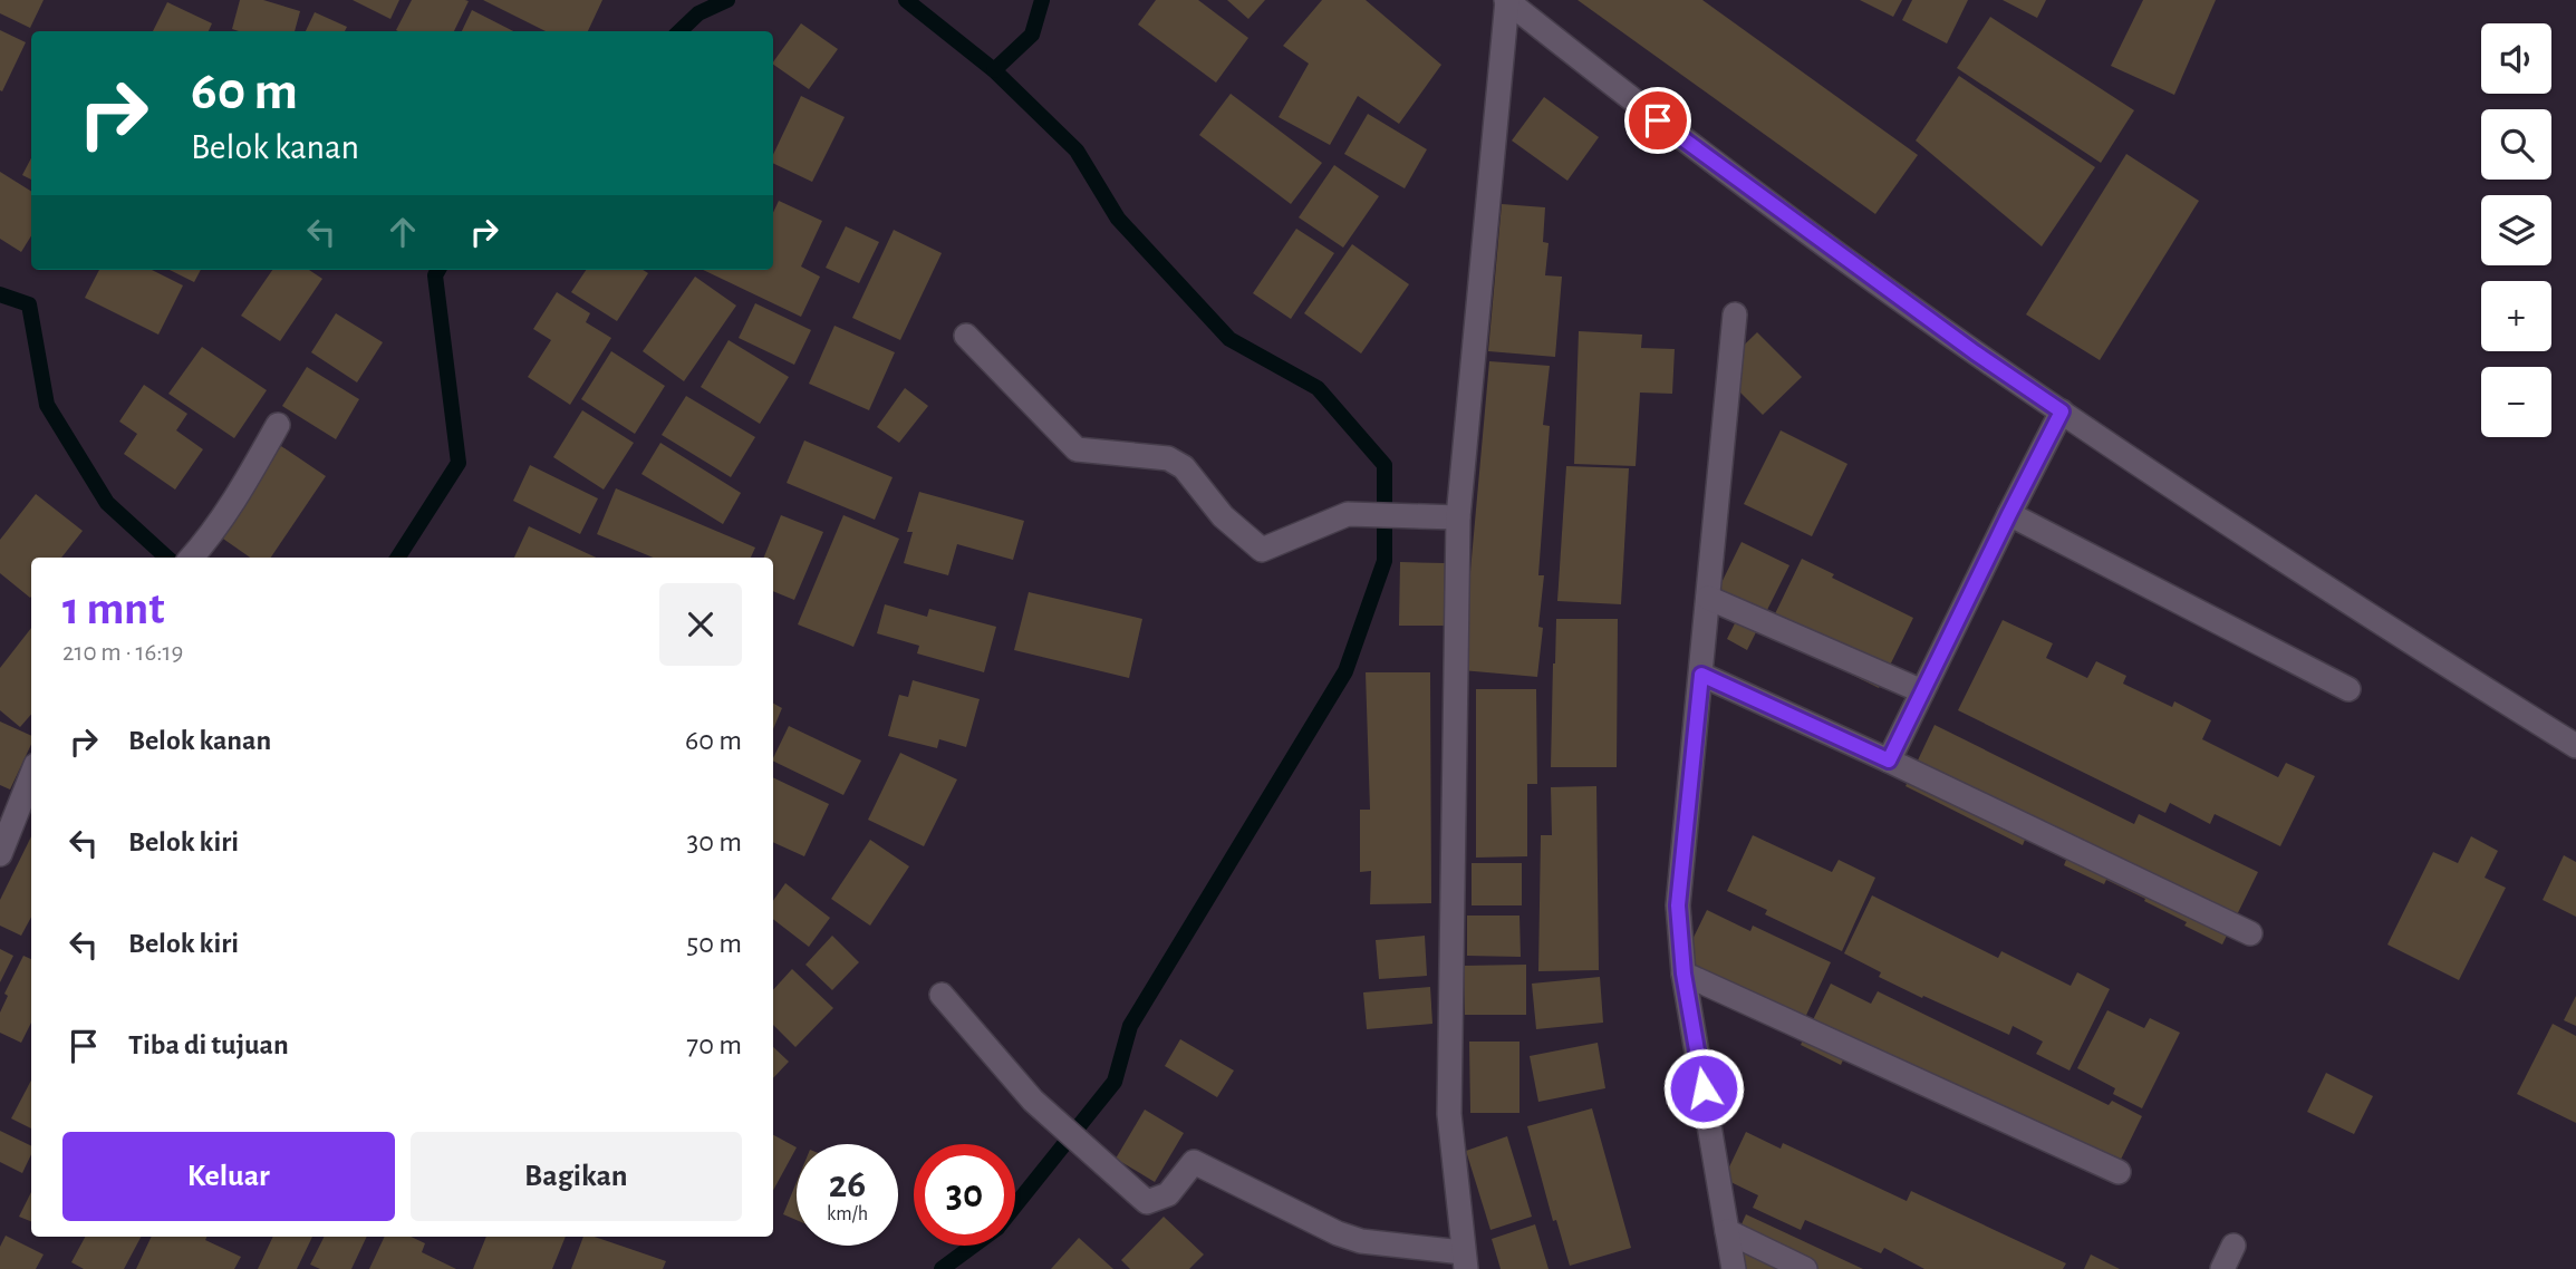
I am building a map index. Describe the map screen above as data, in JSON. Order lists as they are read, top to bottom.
{
  "page": {
    "map_buttons": ["+", "−"],
    "turn": ["60 m", "Belok kanan"],
    "heading": ["1 mnt", "210 m · 16:19"],
    "list": [
      {
        "name": "Belok kanan",
        "value": "60 m"
      },
      {
        "name": "Belok kiri",
        "value": "30 m"
      },
      {
        "name": "Belok kiri",
        "value": "50 m"
      },
      {
        "name": "Tiba di tujuan",
        "value": "70 m"
      }
    ],
    "buttons": ["Keluar", "Bagikan"],
    "speed": "26 km/h",
    "limit": "30"
  }
}
